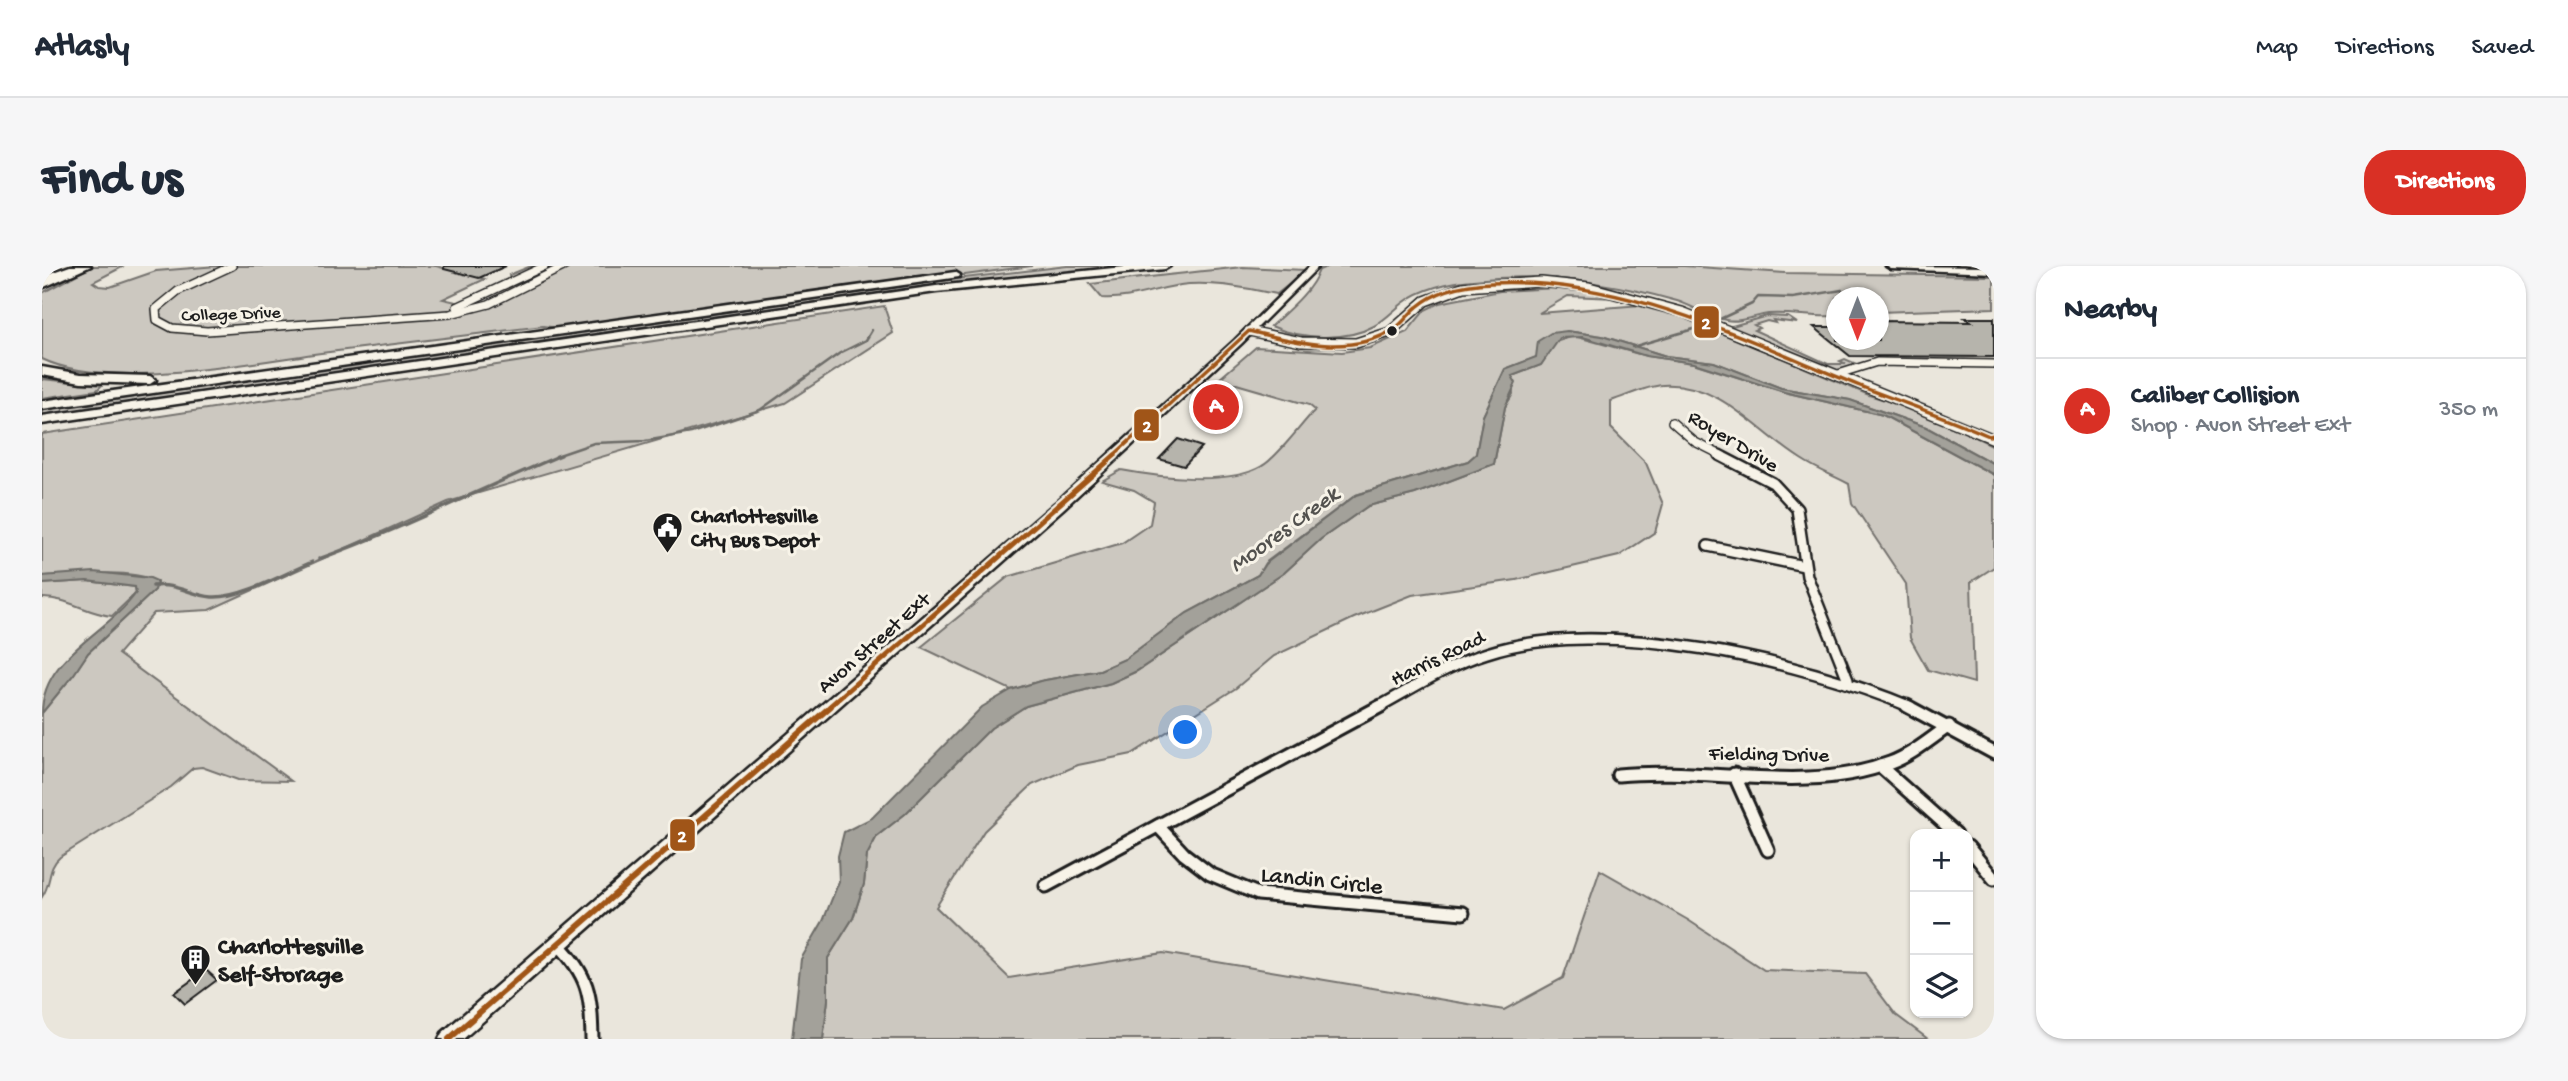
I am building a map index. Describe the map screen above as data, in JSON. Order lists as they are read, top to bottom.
{
  "streets": {
    "main road": ["Avon Street Ext"],
    "street": [
      "College Drive",
      "Royer Drive",
      "Harris Road",
      "Fielding Drive",
      "Landin Circle"
    ]
  },
  "crossings": [
    ["Royer Drive", "Harris Road"],
    ["Harris Road", "Fielding Drive"],
    ["Harris Road", "Landin Circle"]
  ],
  "water": ["Moores Creek"],
  "places": {
    "public building": ["Charlottesville City Bus Depot"],
    "building": ["Charlottesville Self-Storage"]
  },
  "lines": ["transit line 2"],
  "north": "bottom",
  "page": {
    "header": "Atlasly",
    "nav": ["Map", "Directions", "Saved"],
    "buttons": "Directions",
    "title": "Find us",
    "heading": "Nearby",
    "list": [
      {
        "mark": "A",
        "name": "Caliber Collision",
        "note": "Shop · Avon Street Ext",
        "value": "350 m"
      }
    ],
    "pins": "A",
    "map_buttons": ["+", "−"]
  }
}
